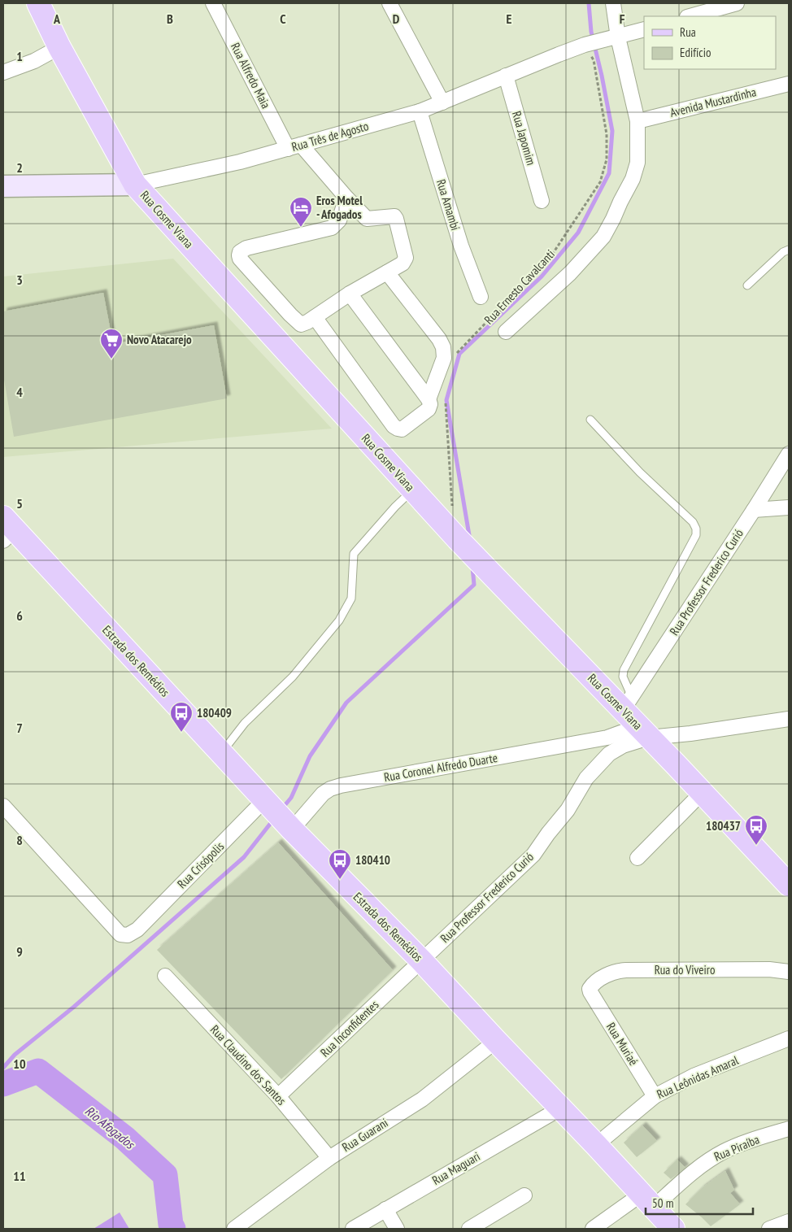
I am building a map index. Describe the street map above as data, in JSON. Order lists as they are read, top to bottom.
{
  "streets": {
    "main road": ["Rua Três de Agosto", "Rua Cosme Viana", "Estrada dos Remédios"],
    "street": [
      "Rua Alfredo Maia",
      "Avenida Mustardinha",
      "Rua Japomim",
      "Rua Amambi",
      "Rua Professor Frederico Curió",
      "Rua Coronel Alfredo Duarte",
      "Rua Crisópolis",
      "Rua do Viveiro",
      "Rua Inconfidentes",
      "Rua Muriaé",
      "Rua Claudino dos Santos",
      "Rua Leônidas Amaral",
      "Rua Guarani",
      "Rua Piraíba",
      "Rua Maguari"
    ],
    "path": ["Rua Ernesto Cavalcanti"]
  },
  "crossings": [
    ["Rua Alfredo Maia", "Rua Três de Agosto"],
    ["Rua Três de Agosto", "Rua Japomim"],
    ["Rua Três de Agosto", "Rua Amambi"],
    ["Rua Três de Agosto", "Rua Cosme Viana"],
    ["Rua Três de Agosto", "Rua Ernesto Cavalcanti"],
    ["Rua Cosme Viana", "Rua Professor Frederico Curió"],
    ["Rua Cosme Viana", "Rua Coronel Alfredo Duarte"],
    ["Rua Professor Frederico Curió", "Estrada dos Remédios"],
    ["Rua Professor Frederico Curió", "Rua Coronel Alfredo Duarte"],
    ["Rua Professor Frederico Curió", "Rua Inconfidentes"],
    ["Estrada dos Remédios", "Rua Coronel Alfredo Duarte"],
    ["Estrada dos Remédios", "Rua Crisópolis"],
    ["Estrada dos Remédios", "Rua Inconfidentes"],
    ["Estrada dos Remédios", "Rua Leônidas Amaral"],
    ["Estrada dos Remédios", "Rua Guarani"],
    ["Estrada dos Remédios", "Rua Piraíba"],
    ["Estrada dos Remédios", "Rua Maguari"],
    ["Rua do Viveiro", "Rua Muriaé"],
    ["Rua Inconfidentes", "Rua Claudino dos Santos"],
    ["Rua Muriaé", "Rua Leônidas Amaral"],
    ["Rua Claudino dos Santos", "Rua Guarani"]
  ],
  "water": ["Rio Afogados"],
  "places": {
    "hotel": ["Eros Motel - Afogados"],
    "supermarket": ["Novo Atacarejo"],
    "bus stop": ["180409", "180437", "180410"]
  },
  "legend": ["Rua", "Edifício"],
  "scale_bar": "50 m",
  "grid": {
    "columns": [
      "A",
      "B",
      "C",
      "D",
      "E",
      "F"
    ],
    "rows": [
      "1",
      "2",
      "3",
      "4",
      "5",
      "6",
      "7",
      "8",
      "9",
      "10",
      "11"
    ]
  }
}
